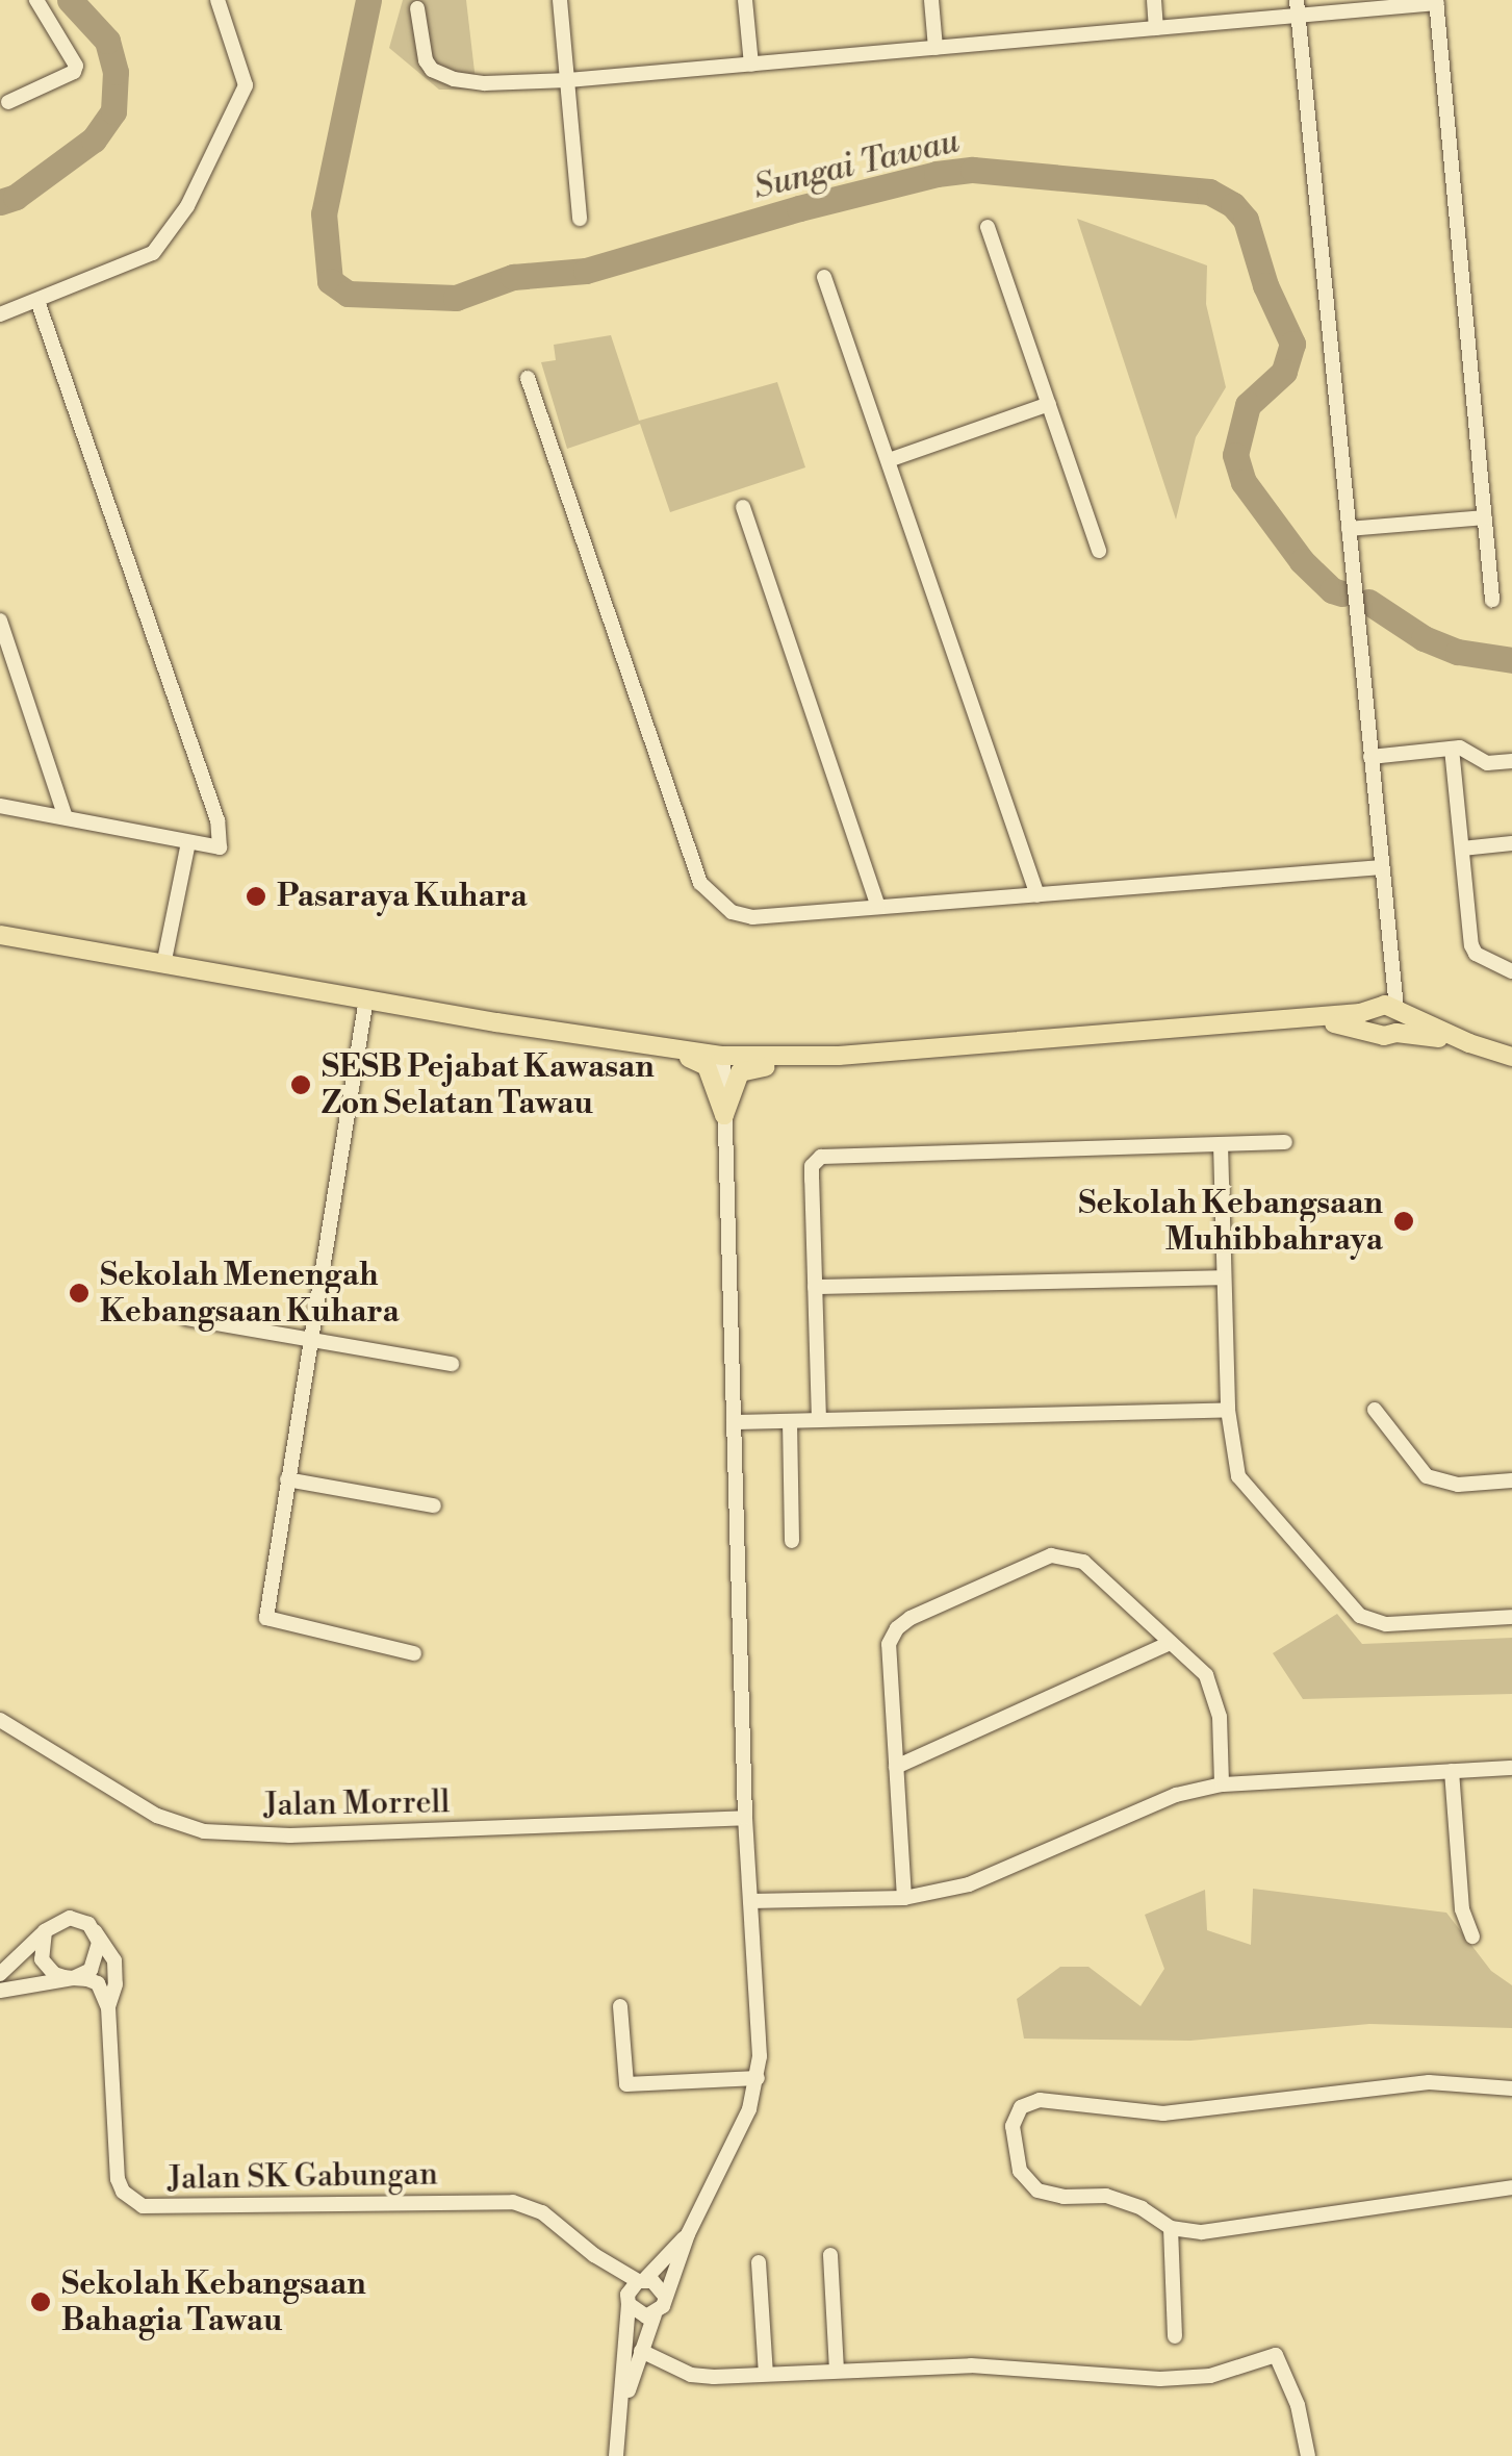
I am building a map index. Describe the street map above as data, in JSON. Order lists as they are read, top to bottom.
{
  "streets": {
    "street": ["Jalan Morrell", "Jalan SK Gabungan"]
  },
  "water": ["Sungai Tawau"],
  "places": [
    "Pasaraya Kuhara",
    "SESB Pejabat Kawasan Zon Selatan Tawau",
    "Sekolah Kebangsaan Muhibbahraya",
    "Sekolah Menengah Kebangsaan Kuhara",
    "Sekolah Kebangsaan Bahagia Tawau"
  ]
}
